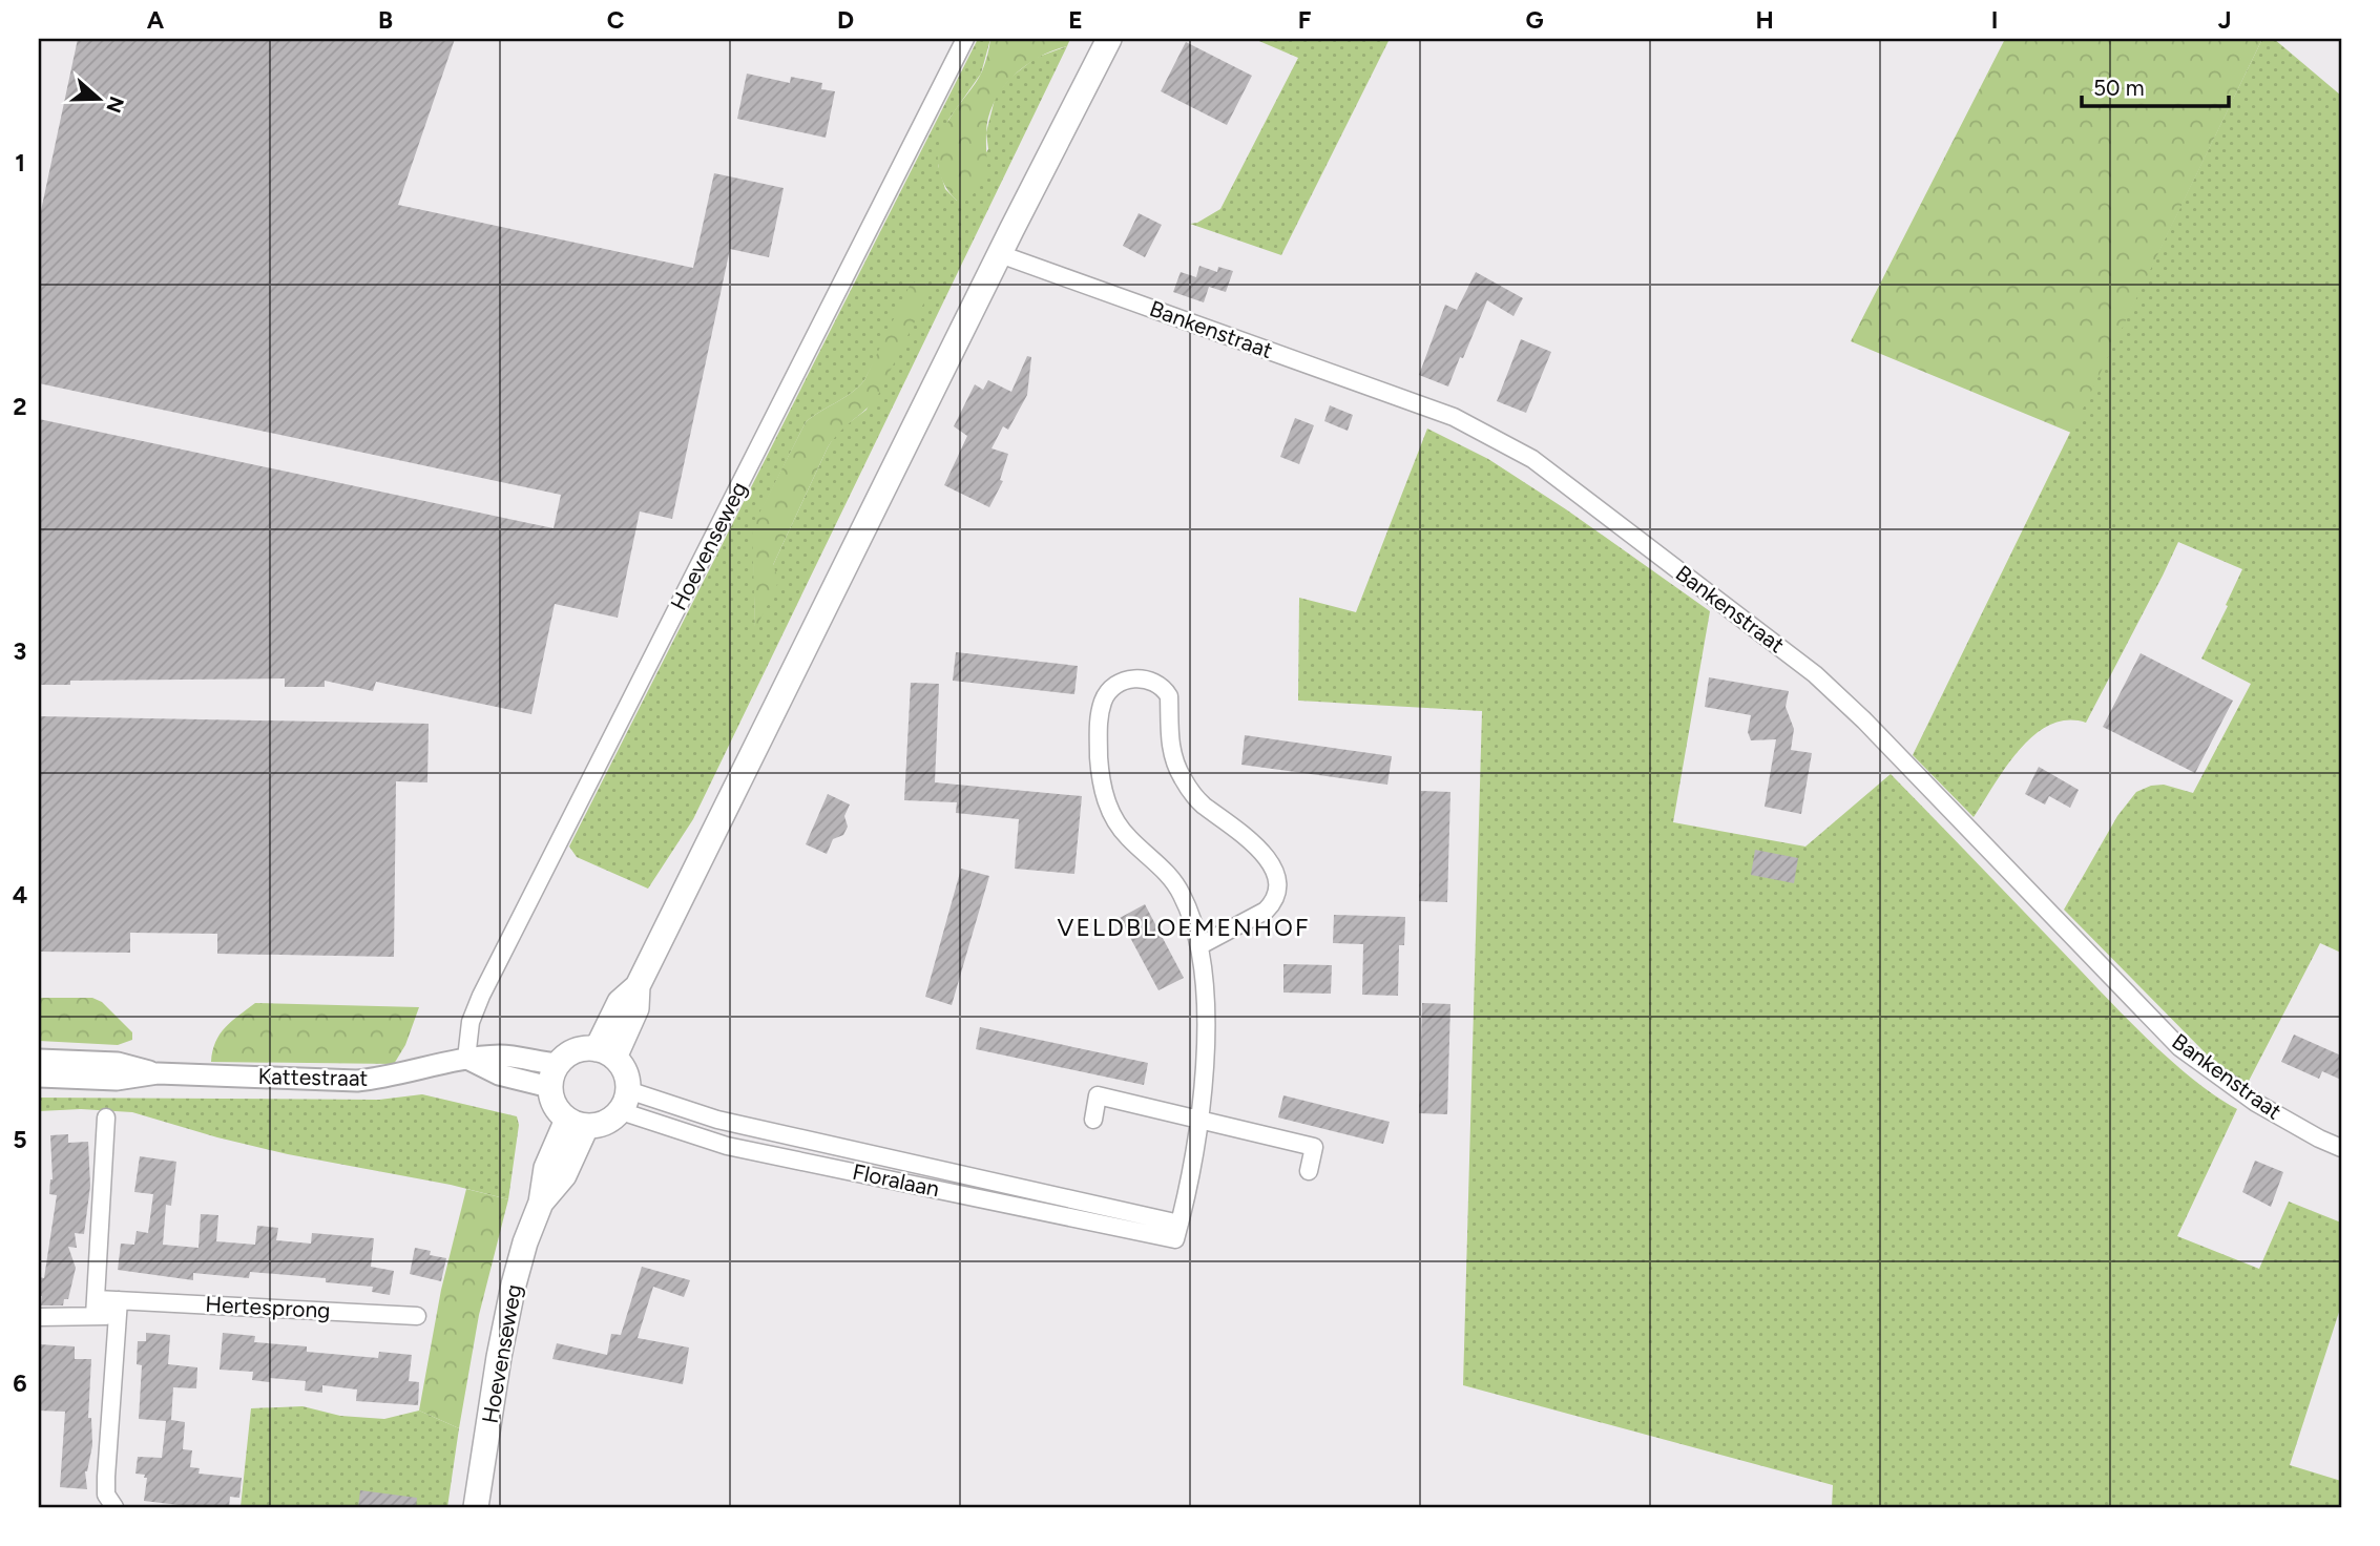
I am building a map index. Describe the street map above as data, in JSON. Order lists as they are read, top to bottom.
{
  "streets": {
    "main road": ["Hoevenseweg"],
    "street": [
      "Bankenstraat",
      "Kattestraat",
      "Floralaan",
      "Hertesprong"
    ]
  },
  "crossings": [
    ["Hoevenseweg", "Kattestraat"],
    ["Hoevenseweg", "Floralaan"],
    ["Kattestraat", "Floralaan"]
  ],
  "districts": ["VELDBLOEMENHOF"],
  "scale_bar": "50 m",
  "north": "right",
  "grid": {
    "columns": [
      "A",
      "B",
      "C",
      "D",
      "E",
      "F",
      "G",
      "H",
      "I",
      "J"
    ],
    "rows": [
      "1",
      "2",
      "3",
      "4",
      "5",
      "6"
    ]
  }
}
